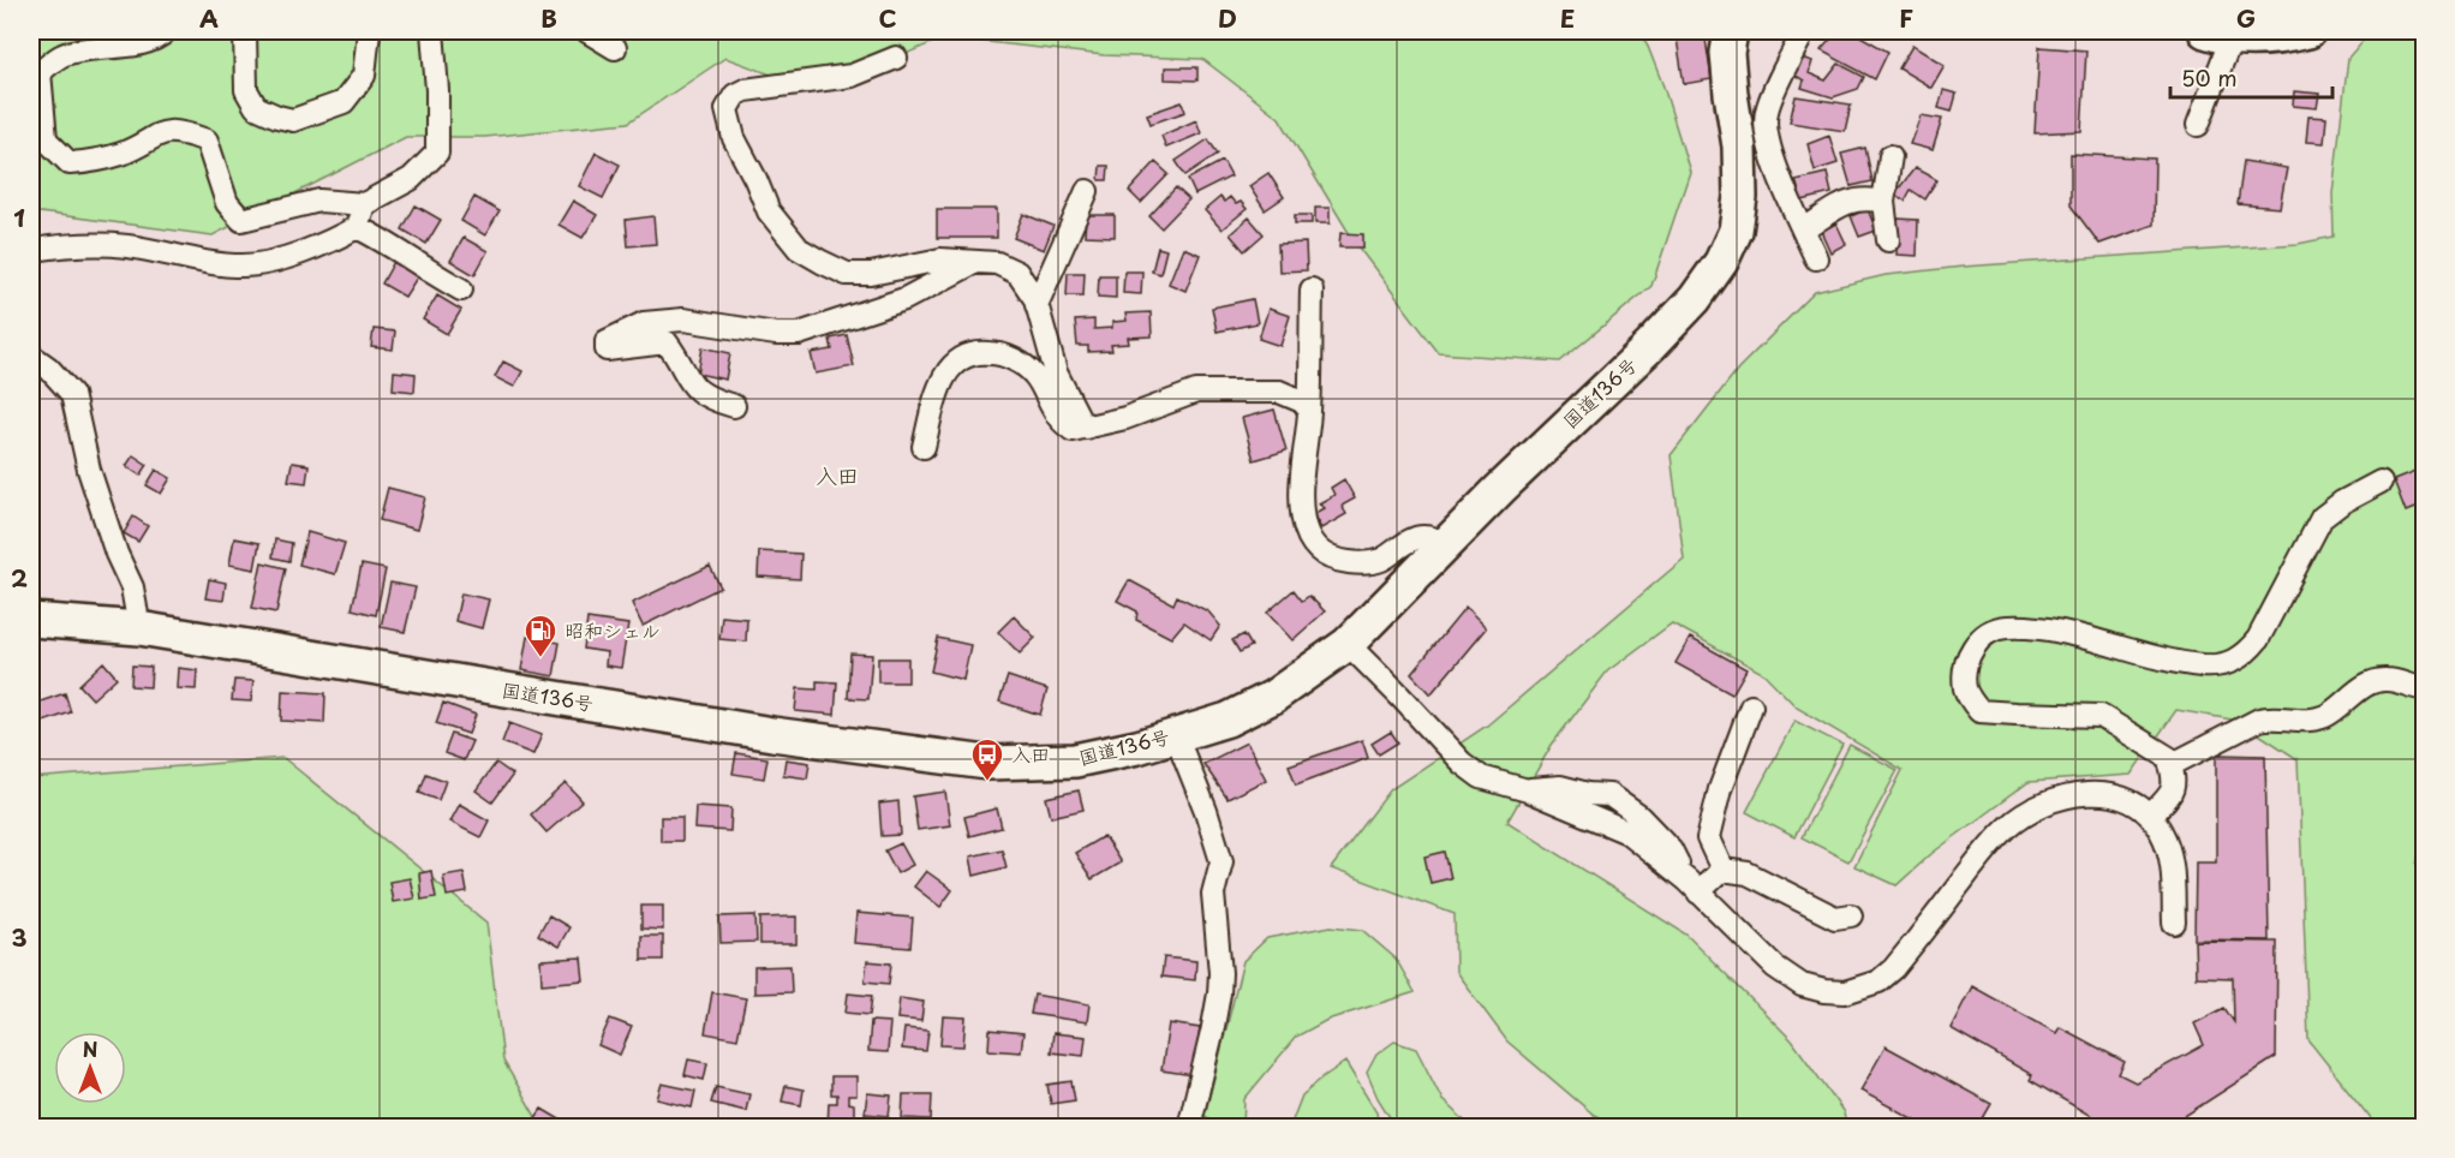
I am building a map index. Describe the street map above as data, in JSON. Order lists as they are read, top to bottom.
{
  "streets": {
    "highway": ["国道136号"]
  },
  "districts": ["入田"],
  "places": {
    "fuel station": ["昭和シェル"],
    "bus stop": ["入田"]
  },
  "scale_bar": "50 m",
  "north": "top",
  "grid": {
    "columns": [
      "A",
      "B",
      "C",
      "D",
      "E",
      "F",
      "G"
    ],
    "rows": ["1", "2", "3"]
  }
}
